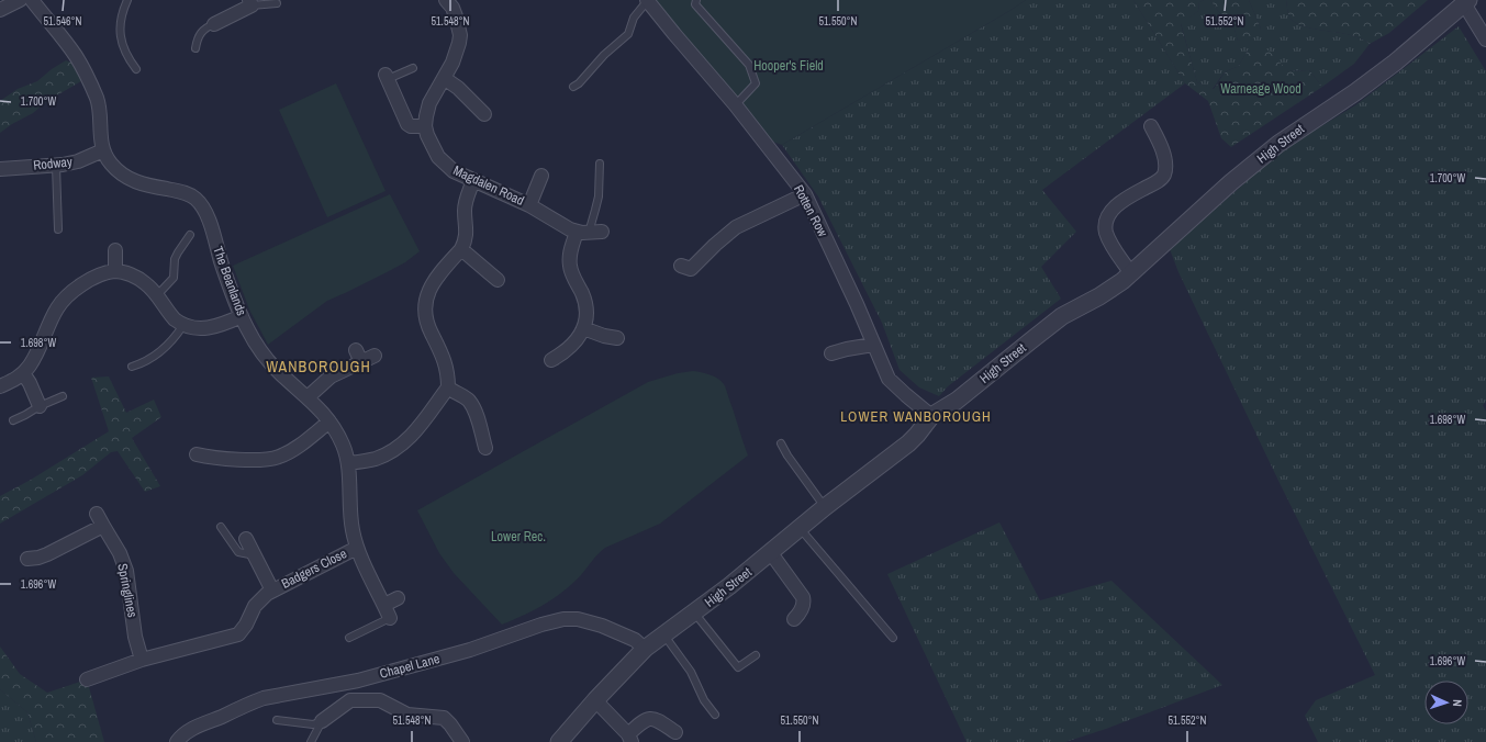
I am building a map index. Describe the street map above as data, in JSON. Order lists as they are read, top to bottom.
{
  "streets": {
    "street": [
      "High Street",
      "Rodway",
      "Magdalen Road",
      "Rotten Row",
      "The Beanlands",
      "Badgers Close",
      "Springlines",
      "Chapel Lane"
    ]
  },
  "crossings": [
    ["High Street", "Rotten Row"],
    ["High Street", "Chapel Lane"],
    ["Rodway", "The Beanlands"],
    ["The Beanlands", "Badgers Close"],
    ["Badgers Close", "Springlines"]
  ],
  "districts": ["WANBOROUGH", "LOWER WANBOROUGH"],
  "parks": ["Hooper's Field", "Warneage Wood", "Lower Rec."],
  "north": "right",
  "coordinates": [
    "51.546°N",
    "51.548°N",
    "51.550°N",
    "51.552°N",
    "1.700°W",
    "1.698°W",
    "1.696°W"
  ]
}
